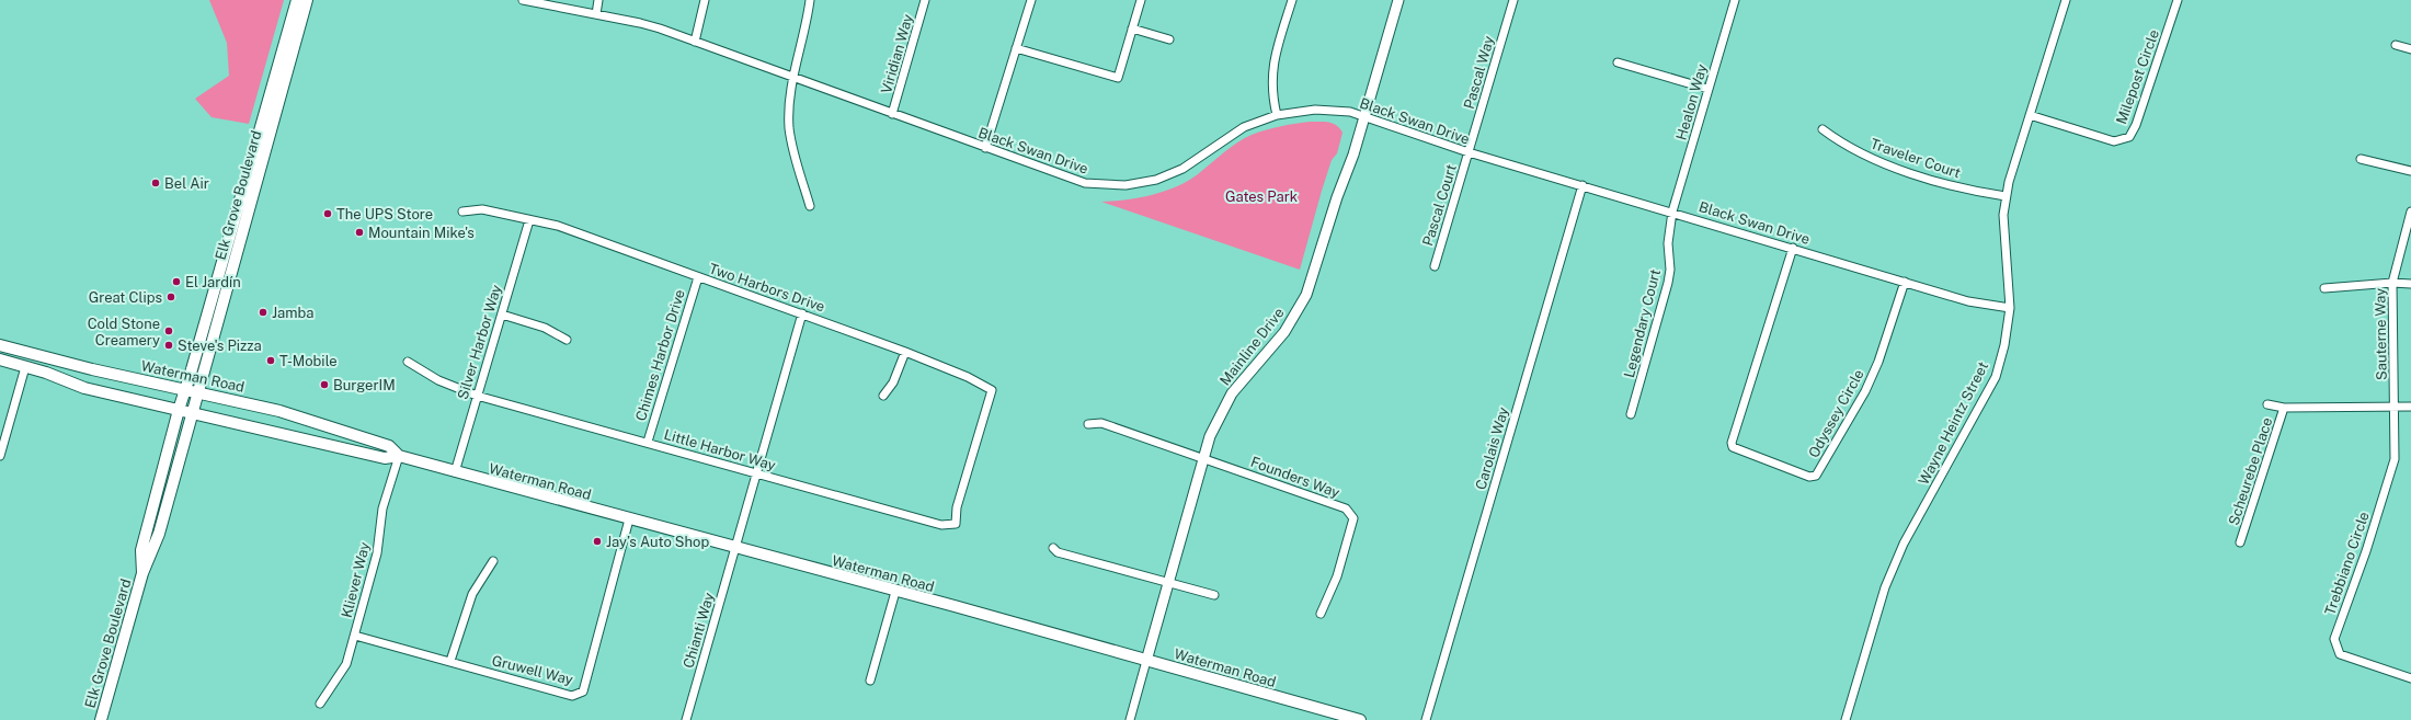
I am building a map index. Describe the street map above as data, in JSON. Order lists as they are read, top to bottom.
{
  "streets": {
    "main road": ["Elk Grove Boulevard", "Waterman Road"],
    "street": [
      "Viridian Way",
      "Pascal Way",
      "Milepost Circle",
      "Healon Way",
      "Black Swan Drive",
      "Traveler Court",
      "Pascal Court",
      "Two Harbors Drive",
      "Legendary Court",
      "Sauterne Way",
      "Silver Harbor Way",
      "Mainline Drive",
      "Chimes Harbor Drive",
      "Odyssey Circle",
      "Wayne Heintz Street",
      "Carolais Way",
      "Little Harbor Way",
      "Scheurebe Place",
      "Founders Way",
      "Trebbiano Circle",
      "Kliever Way",
      "Chianti Way",
      "Gruwell Way"
    ]
  },
  "crossings": [
    ["Viridian Way", "Black Swan Drive"],
    ["Pascal Way", "Black Swan Drive"],
    ["Pascal Way", "Pascal Court"],
    ["Milepost Circle", "Wayne Heintz Street"],
    ["Healon Way", "Black Swan Drive"],
    ["Healon Way", "Legendary Court"],
    ["Black Swan Drive", "Pascal Court"],
    ["Black Swan Drive", "Legendary Court"],
    ["Black Swan Drive", "Mainline Drive"],
    ["Black Swan Drive", "Odyssey Circle"],
    ["Black Swan Drive", "Wayne Heintz Street"],
    ["Black Swan Drive", "Carolais Way"],
    ["Traveler Court", "Wayne Heintz Street"],
    ["Elk Grove Boulevard", "Waterman Road"],
    ["Two Harbors Drive", "Silver Harbor Way"],
    ["Two Harbors Drive", "Chimes Harbor Drive"],
    ["Two Harbors Drive", "Little Harbor Way"],
    ["Two Harbors Drive", "Chianti Way"],
    ["Sauterne Way", "Trebbiano Circle"],
    ["Silver Harbor Way", "Waterman Road"],
    ["Silver Harbor Way", "Little Harbor Way"],
    ["Mainline Drive", "Waterman Road"],
    ["Mainline Drive", "Founders Way"],
    ["Chimes Harbor Drive", "Little Harbor Way"],
    ["Waterman Road", "Kliever Way"],
    ["Waterman Road", "Chianti Way"],
    ["Waterman Road", "Gruwell Way"],
    ["Little Harbor Way", "Chianti Way"],
    ["Kliever Way", "Gruwell Way"]
  ],
  "parks": ["Gates Park"],
  "places": [
    "Bel Air",
    "The UPS Store",
    "Mountain Mike's",
    "El Jardín",
    "Great Clips",
    "Jamba",
    "Cold Stone Creamery",
    "Steve's Pizza",
    "T-Mobile",
    "BurgerIM",
    "Jay’s Auto Shop"
  ]
}
